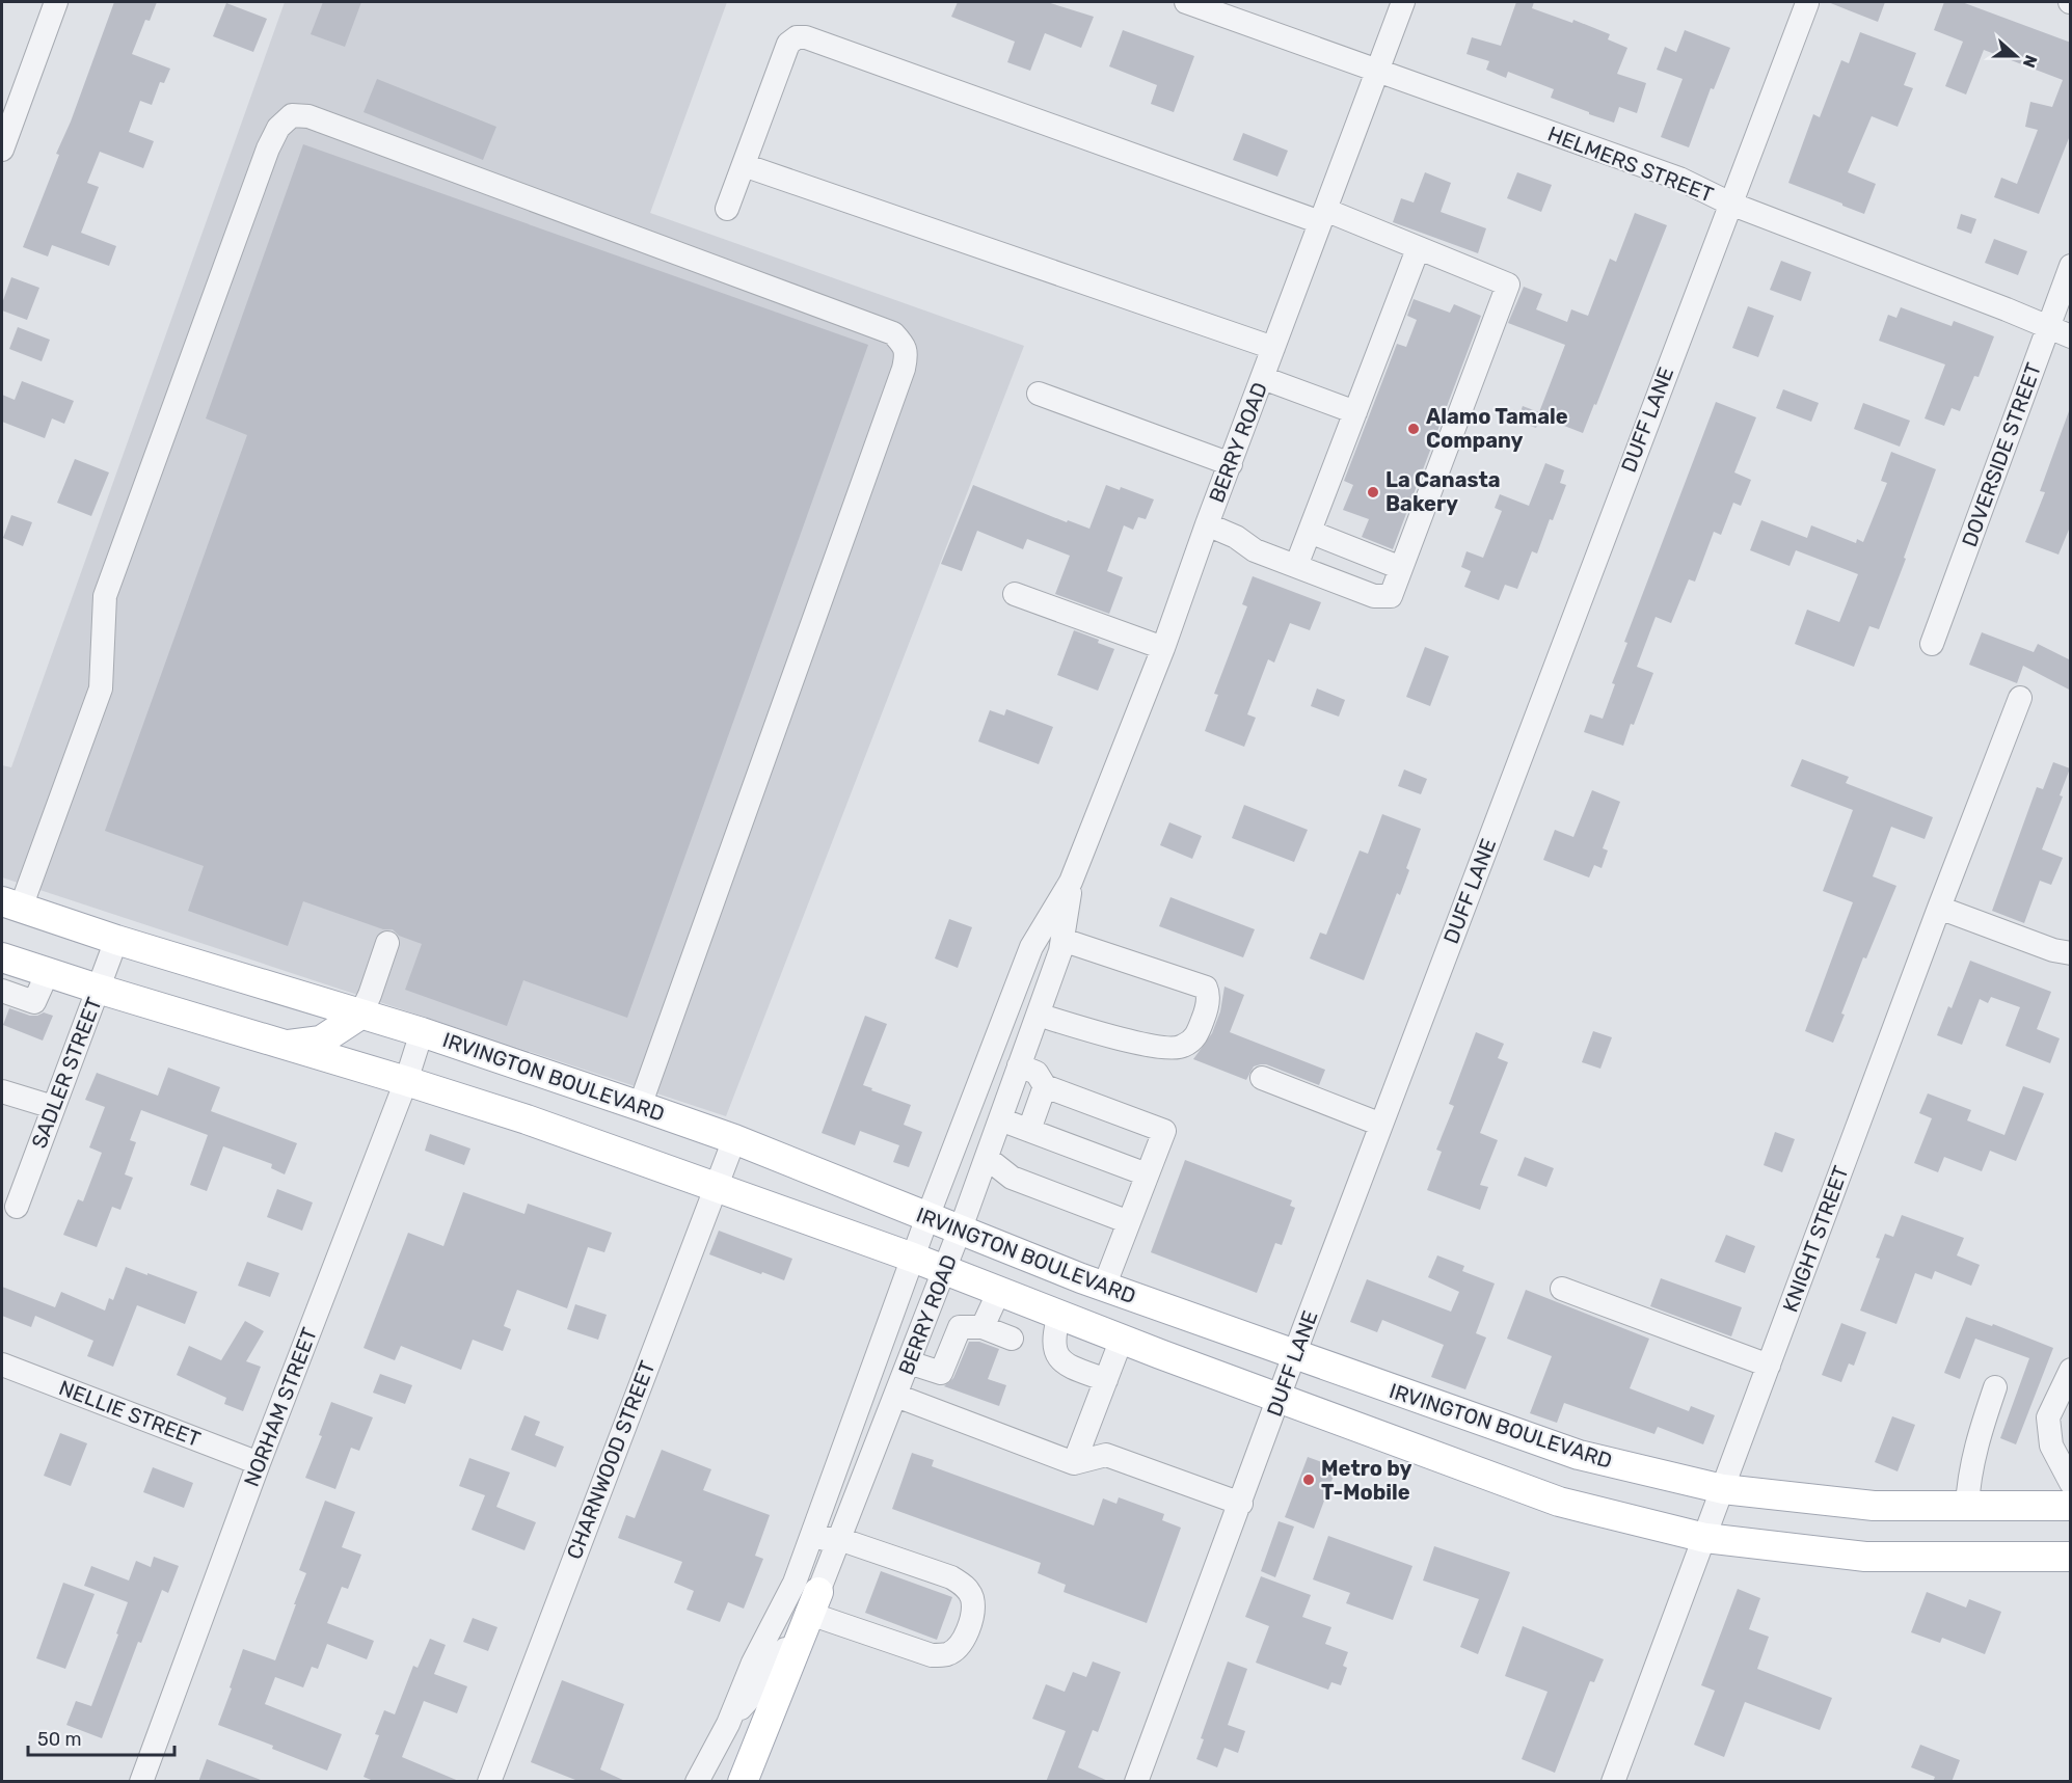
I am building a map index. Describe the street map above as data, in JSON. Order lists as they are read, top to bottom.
{
  "streets": {
    "main road": ["IRVINGTON BOULEVARD"],
    "street": [
      "HELMERS STREET",
      "DUFF LANE",
      "BERRY ROAD",
      "DOVERSIDE STREET",
      "SADLER STREET",
      "KNIGHT STREET",
      "NORHAM STREET",
      "NELLIE STREET",
      "CHARNWOOD STREET"
    ]
  },
  "crossings": [
    ["HELMERS STREET", "DUFF LANE"],
    ["HELMERS STREET", "BERRY ROAD"],
    ["HELMERS STREET", "DOVERSIDE STREET"],
    ["DUFF LANE", "IRVINGTON BOULEVARD"],
    ["BERRY ROAD", "IRVINGTON BOULEVARD"],
    ["SADLER STREET", "IRVINGTON BOULEVARD"],
    ["IRVINGTON BOULEVARD", "KNIGHT STREET"],
    ["IRVINGTON BOULEVARD", "NORHAM STREET"],
    ["IRVINGTON BOULEVARD", "CHARNWOOD STREET"],
    ["NORHAM STREET", "NELLIE STREET"]
  ],
  "places": ["Alamo Tamale Company", "La Canasta Bakery", "Metro by T-Mobile"],
  "scale_bar": "50 m",
  "north": "right"
}
